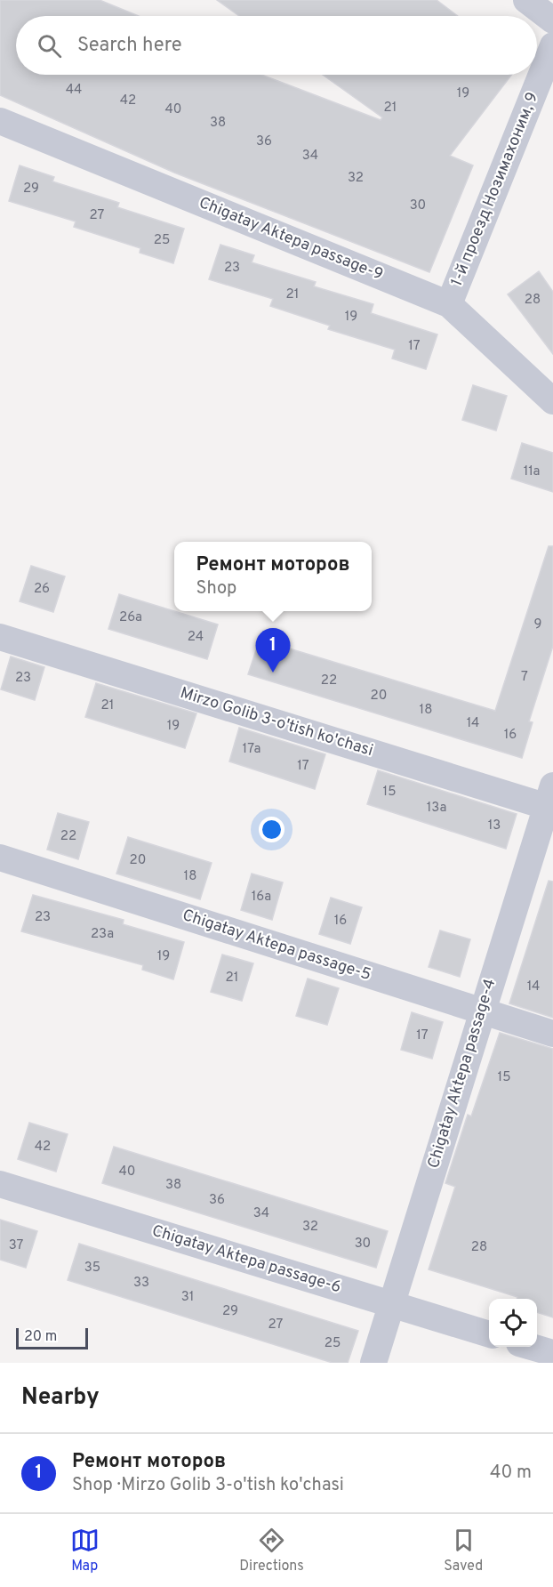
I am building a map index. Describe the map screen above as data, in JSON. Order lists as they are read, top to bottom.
{
  "streets": {
    "street": [
      "1-й проезд Нозимахоним, 9",
      "Chigatay Aktepa passage-9",
      "Mirzo Golib 3-o'tish ko'chasi",
      "Chigatay Aktepa passage-5",
      "Chigatay Aktepa passage-4",
      "Chigatay Aktepa passage-6"
    ]
  },
  "crossings": [
    ["1-й проезд Нозимахоним, 9", "Chigatay Aktepa passage-9"],
    ["Mirzo Golib 3-o'tish ko'chasi", "Chigatay Aktepa passage-4"],
    ["Chigatay Aktepa passage-5", "Chigatay Aktepa passage-4"],
    ["Chigatay Aktepa passage-4", "Chigatay Aktepa passage-6"]
  ],
  "house_numbers": [
    "44",
    "19",
    "42",
    "21",
    "40",
    "38",
    "36",
    "34",
    "32",
    "29",
    "30",
    "27",
    "25",
    "23",
    "21",
    "28",
    "19",
    "17",
    "11a",
    "26",
    "26a",
    "9",
    "24",
    "7",
    "23",
    "22",
    "20",
    "21",
    "18",
    "14",
    "19",
    "16",
    "17a",
    "17",
    "15",
    "13a",
    "13",
    "22",
    "20",
    "18",
    "16a",
    "23",
    "16",
    "23a",
    "19",
    "21",
    "14",
    "17",
    "15",
    "42",
    "40",
    "38",
    "36",
    "34",
    "32",
    "30",
    "37",
    "28",
    "35",
    "33",
    "31",
    "29",
    "27",
    "25"
  ],
  "scale_bar": "20 m",
  "page": {
    "search": "Search here",
    "popup": ["Ремонт моторов", "Shop"],
    "pins": "1",
    "scale": "20 m",
    "heading": "Nearby",
    "list": [
      {
        "mark": "1",
        "name": "Ремонт моторов",
        "note": "Shop · Mirzo Golib 3-o'tish ko'chasi",
        "value": "40 m"
      }
    ],
    "nav": ["Map", "Directions", "Saved"]
  }
}
